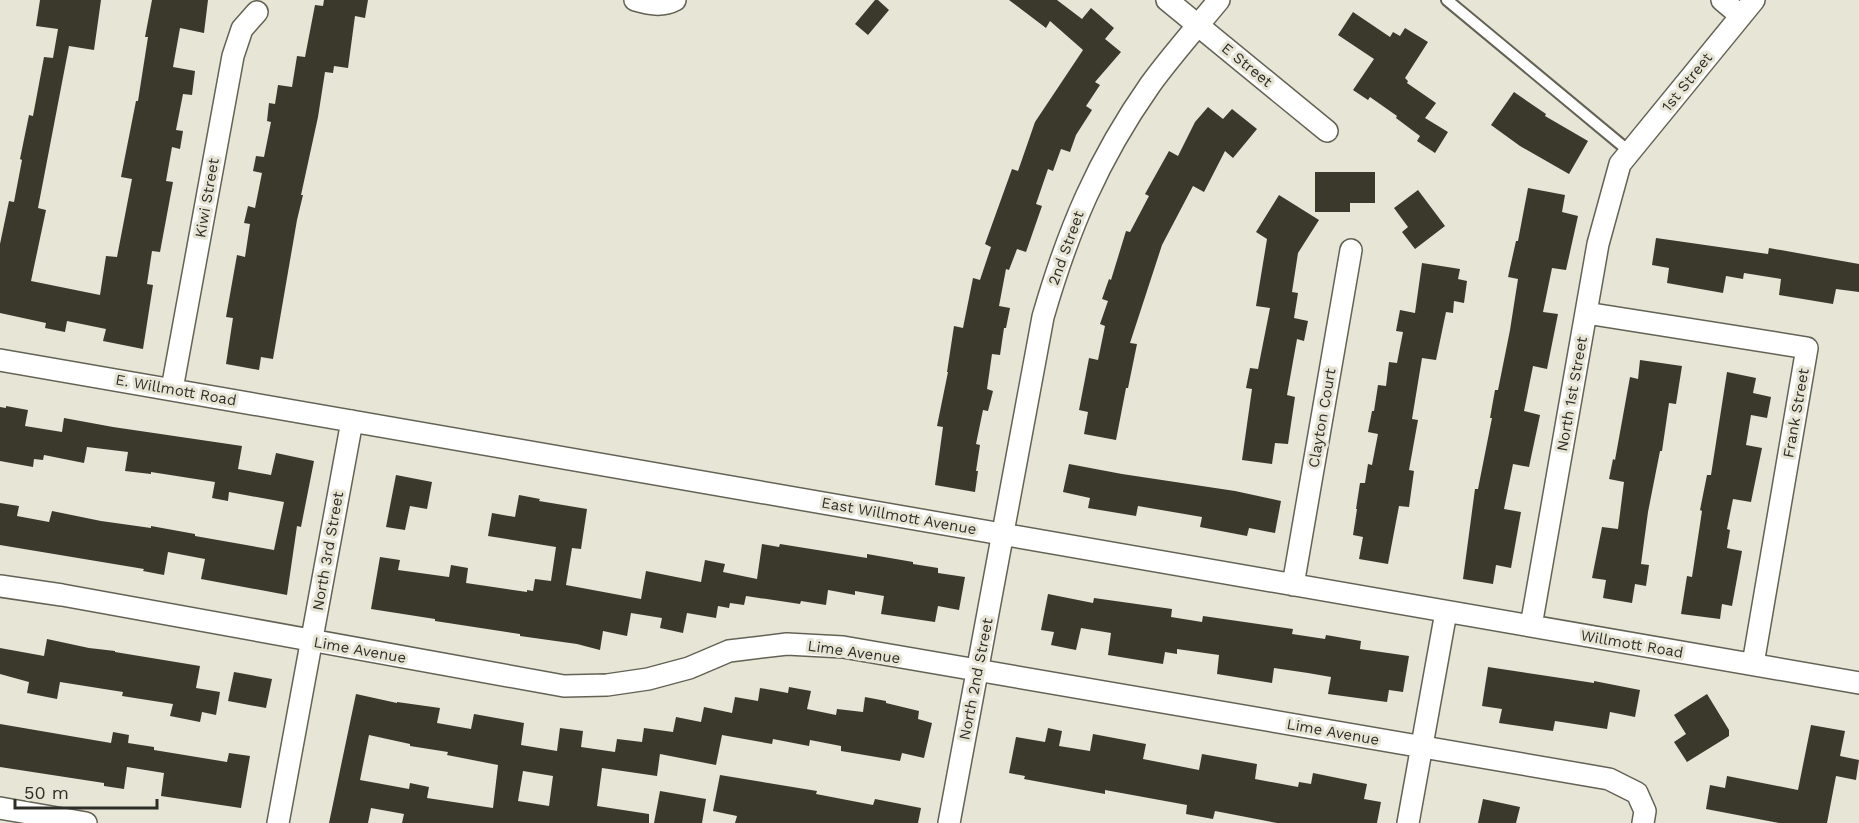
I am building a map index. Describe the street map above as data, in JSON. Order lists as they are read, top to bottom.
{
  "streets": {
    "street": [
      "E Street",
      "1st Street",
      "Kiwi Street",
      "2nd Street",
      "E. Willmott Road",
      "North 1st Street",
      "Frank Street",
      "Clayton Court",
      "East Willmott Avenue",
      "North 3rd Street",
      "Willmott Road",
      "Lime Avenue",
      "North 2nd Street"
    ]
  },
  "crossings": [
    ["E Street", "2nd Street"],
    ["1st Street", "North 1st Street"],
    ["Kiwi Street", "E. Willmott Road"],
    ["2nd Street", "East Willmott Avenue"],
    ["2nd Street", "North 2nd Street"],
    ["E. Willmott Road", "East Willmott Avenue"],
    ["E. Willmott Road", "North 3rd Street"],
    ["North 1st Street", "Frank Street"],
    ["North 1st Street", "Willmott Road"],
    ["Frank Street", "Willmott Road"],
    ["Clayton Court", "East Willmott Avenue"],
    ["East Willmott Avenue", "North 3rd Street"],
    ["East Willmott Avenue", "Willmott Road"],
    ["East Willmott Avenue", "North 2nd Street"],
    ["North 3rd Street", "Lime Avenue"],
    ["Lime Avenue", "North 2nd Street"]
  ],
  "scale_bar": "50 m"
}
